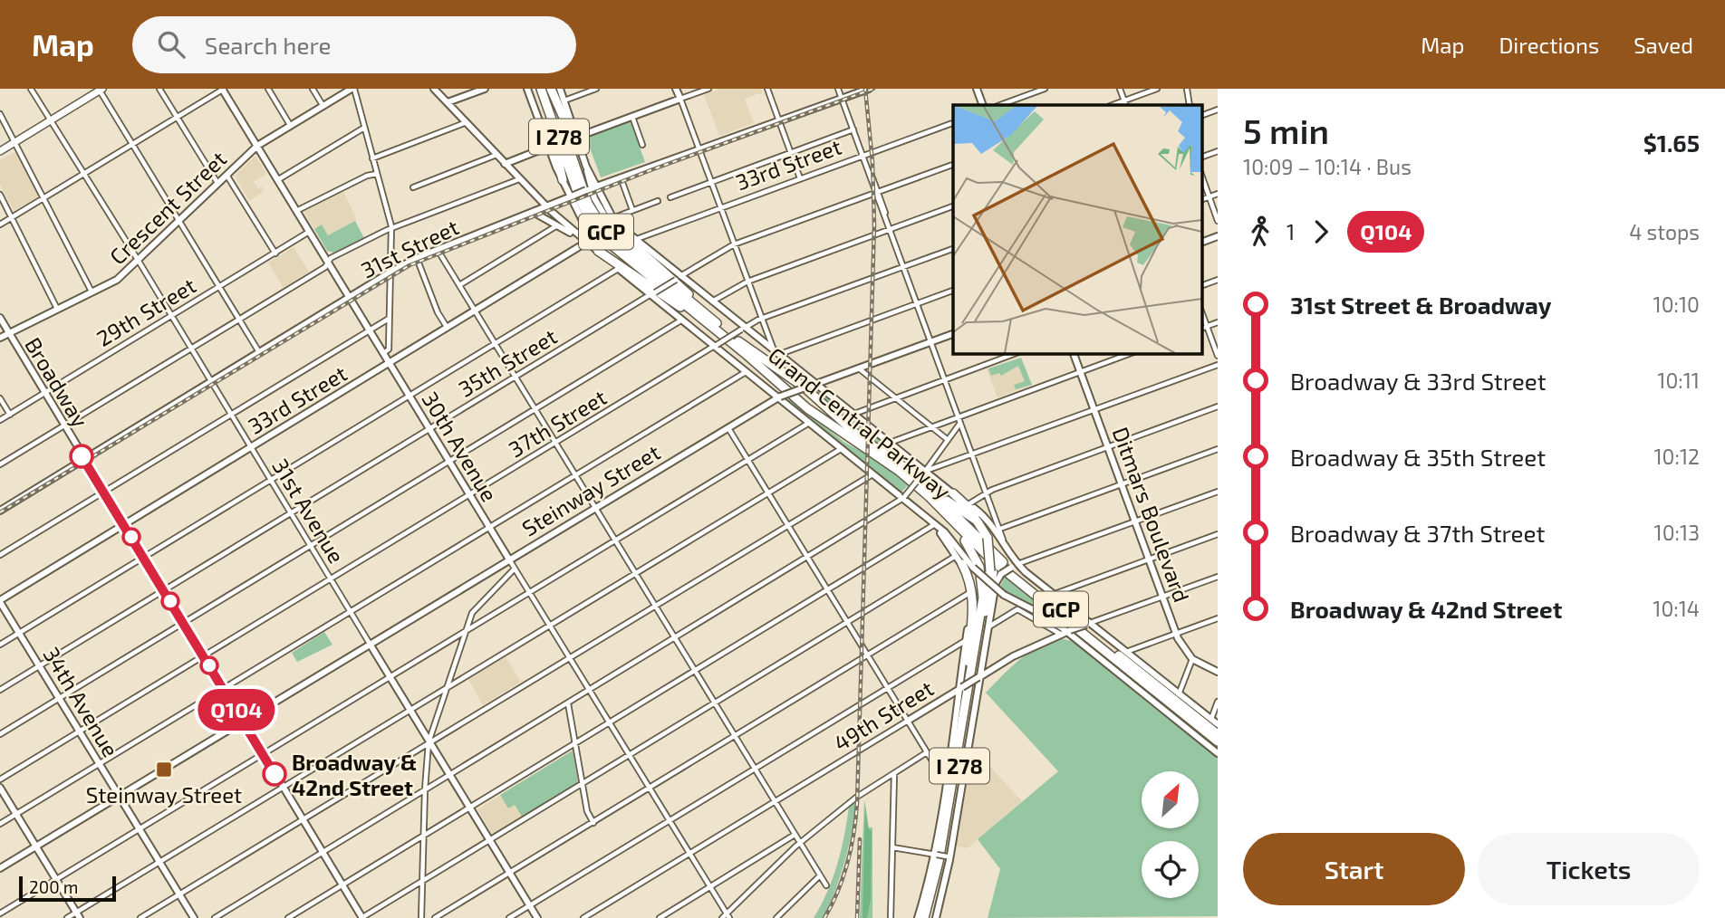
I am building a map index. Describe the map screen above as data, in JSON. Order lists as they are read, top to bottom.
{
  "streets": {
    "highway": ["I 278", "GCP", "Grand Central Parkway"],
    "street": [
      "33rd Street",
      "Crescent Street",
      "31st Street",
      "29th Street",
      "35th Street",
      "Broadway",
      "37th Street",
      "30th Avenue",
      "Steinway Street",
      "31st Avenue",
      "Ditmars Boulevard",
      "34th Avenue",
      "49th Street"
    ]
  },
  "crossings": [
    ["I 278", "Grand Central Parkway"],
    ["33rd Street", "Broadway"],
    ["33rd Street", "30th Avenue"],
    ["33rd Street", "31st Avenue"],
    ["33rd Street", "34th Avenue"],
    ["Crescent Street", "Broadway"],
    ["Crescent Street", "30th Avenue"],
    ["Crescent Street", "31st Avenue"],
    ["31st Street", "Broadway"],
    ["31st Street", "30th Avenue"],
    ["31st Street", "31st Avenue"],
    ["29th Street", "Broadway"],
    ["29th Street", "30th Avenue"],
    ["29th Street", "31st Avenue"],
    ["35th Street", "Broadway"],
    ["35th Street", "30th Avenue"],
    ["35th Street", "31st Avenue"],
    ["35th Street", "34th Avenue"],
    ["Broadway", "37th Street"],
    ["Broadway", "Steinway Street"],
    ["37th Street", "30th Avenue"],
    ["37th Street", "31st Avenue"],
    ["37th Street", "34th Avenue"],
    ["30th Avenue", "Steinway Street"],
    ["30th Avenue", "49th Street"],
    ["Steinway Street", "31st Avenue"],
    ["Steinway Street", "34th Avenue"],
    ["Ditmars Boulevard", "49th Street"]
  ],
  "places": {
    "transit": ["Steinway Street"],
    "other": ["Broadway & 42nd Street"]
  },
  "lines": ["bus line Q104"],
  "scale_bar": "200 m",
  "north": "top right",
  "page": {
    "header": "Map",
    "search": "Search here",
    "nav": ["Map", "Directions", "Saved"],
    "on_map": "Q104",
    "heading": ["5 min", "10:09 – 10:14 · Bus", "$1.65"],
    "legs": ["1", "Q104", "4 stops"],
    "list": [
      {
        "name": "31st Street & Broadway",
        "value": "10:10"
      },
      {
        "name": "Broadway & 33rd Street",
        "value": "10:11"
      },
      {
        "name": "Broadway & 35th Street",
        "value": "10:12"
      },
      {
        "name": "Broadway & 37th Street",
        "value": "10:13"
      },
      {
        "name": "Broadway & 42nd Street",
        "value": "10:14"
      }
    ],
    "buttons": ["Start", "Tickets"],
    "scale": "200 m"
  }
}
